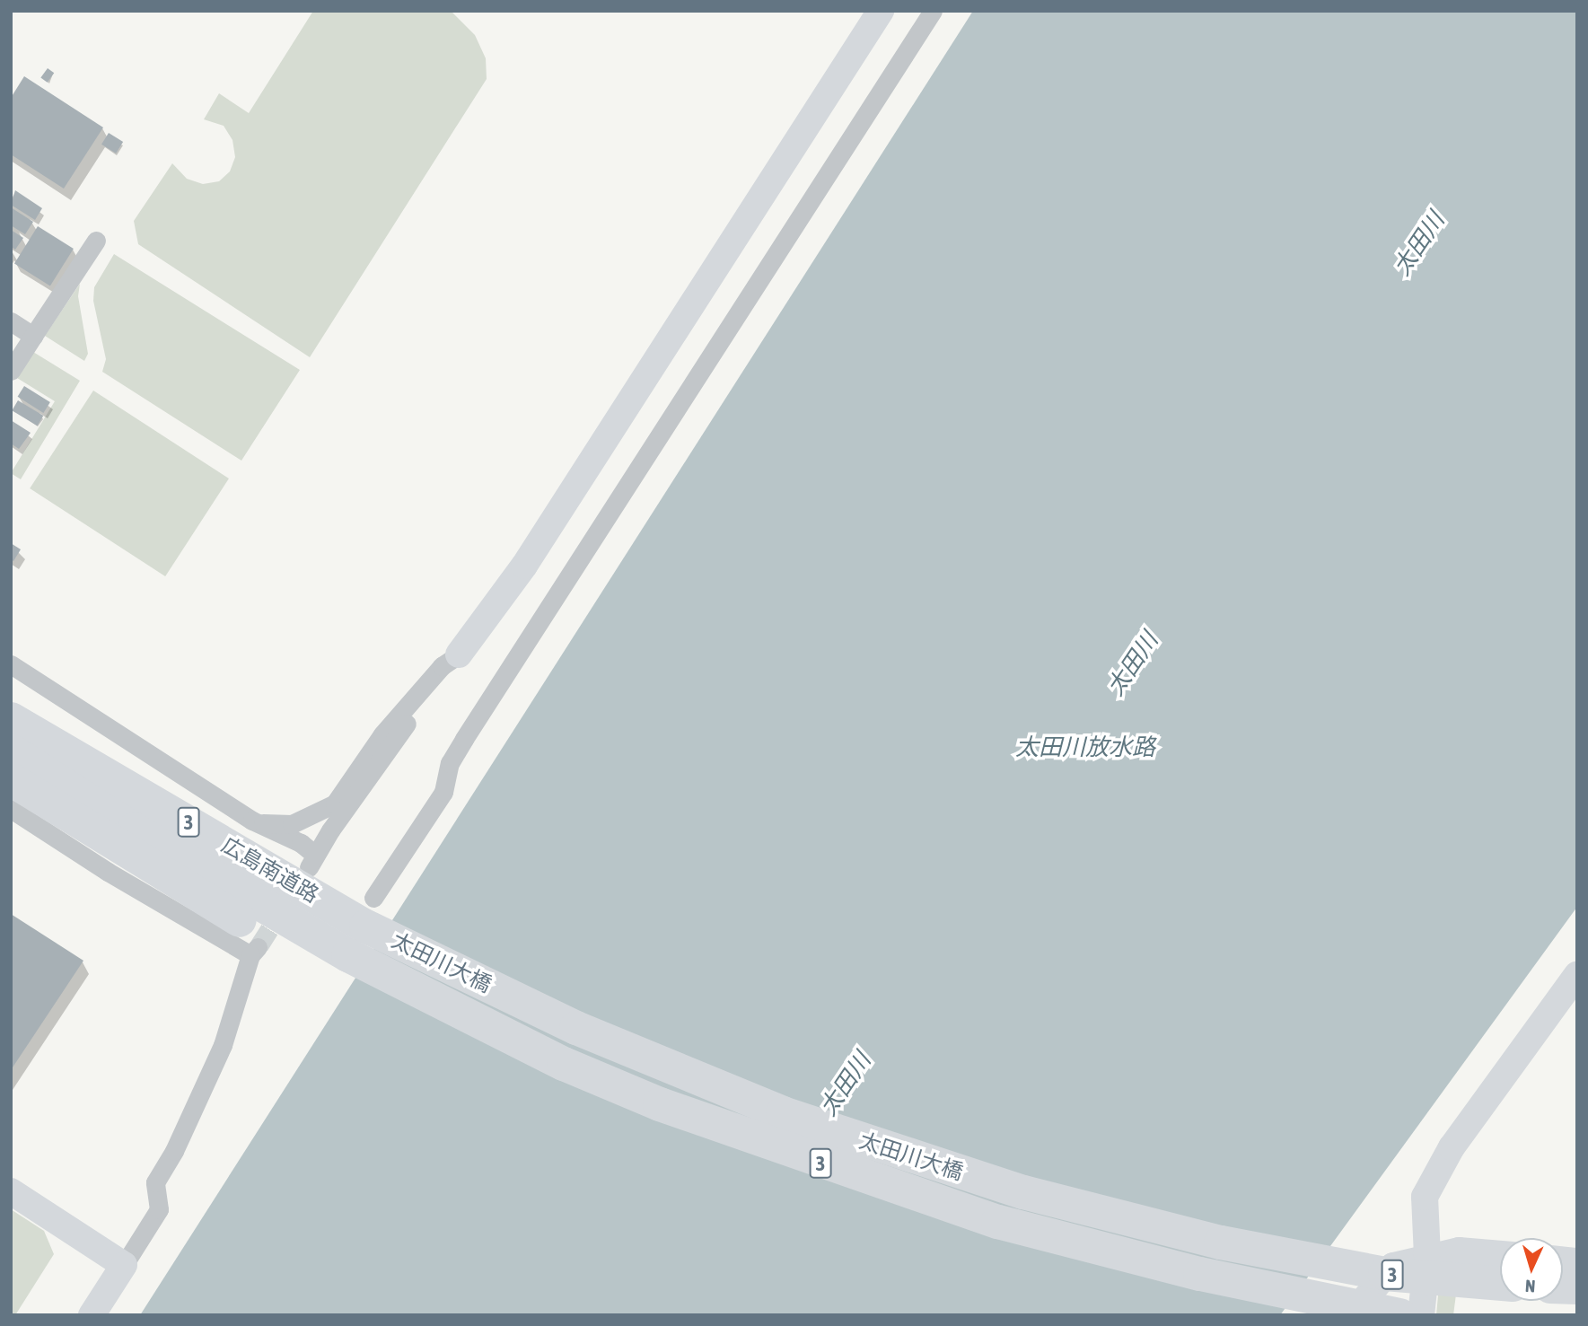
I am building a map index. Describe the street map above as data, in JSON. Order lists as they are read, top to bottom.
{
  "streets": {
    "highway": ["3", "広島南道路", "太田川大橋"]
  },
  "crossings": [
    ["3", "太田川大橋"],
    ["広島南道路", "太田川大橋"]
  ],
  "water": ["太田川", "太田川放水路"],
  "north": "bottom"
}
